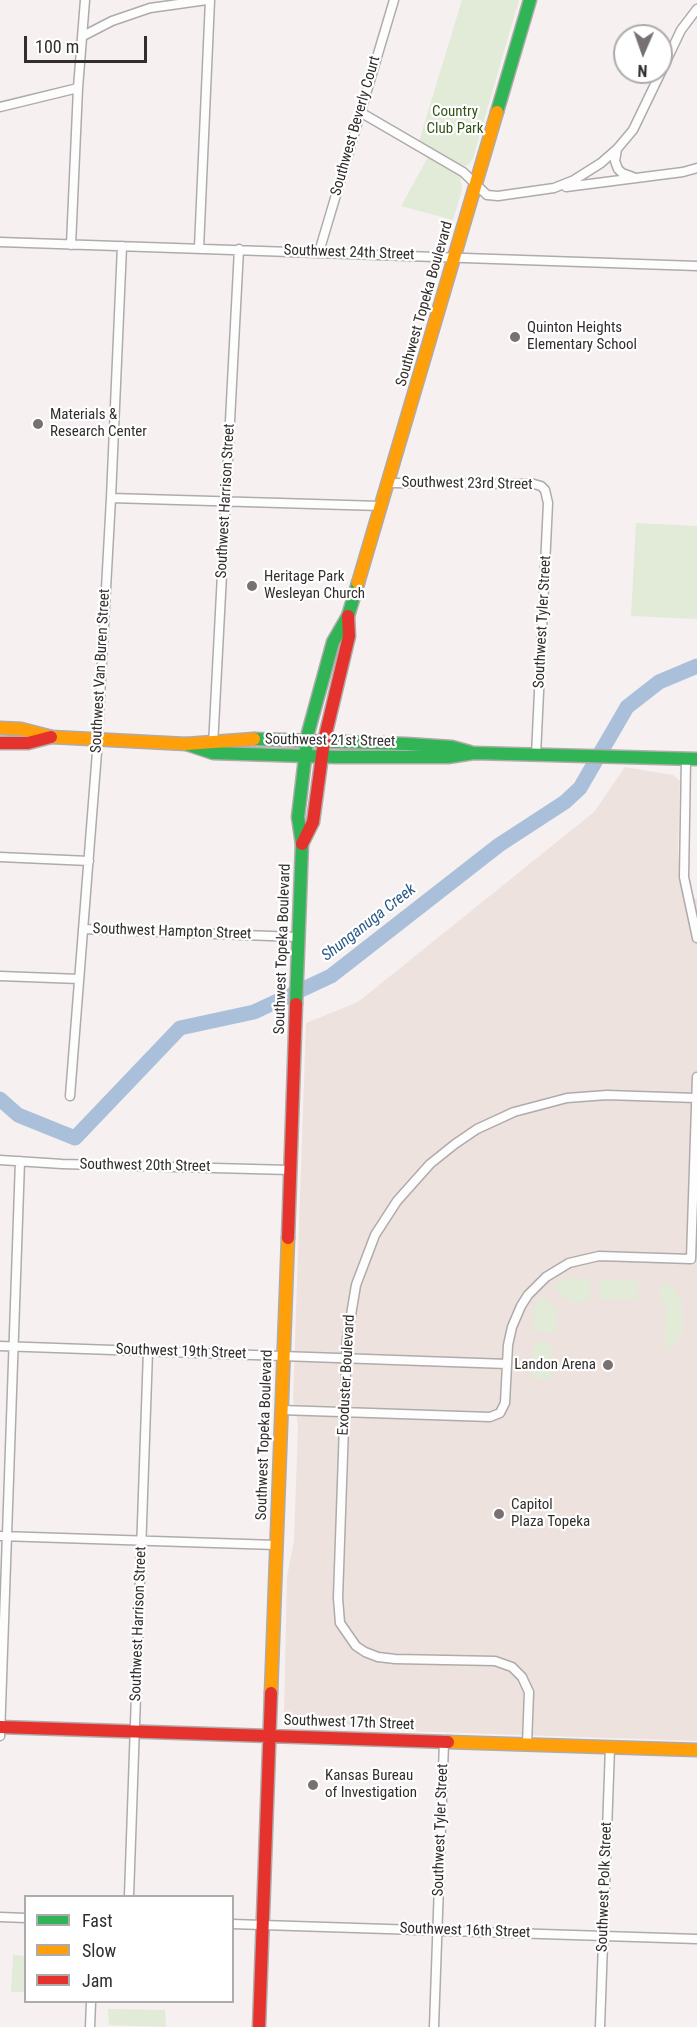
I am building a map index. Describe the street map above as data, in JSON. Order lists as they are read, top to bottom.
{
  "streets": {
    "main road": ["Southwest Topeka Boulevard", "Southwest 21st Street", "Southwest 17th Street"],
    "street": [
      "Southwest Beverly Court",
      "Southwest 24th Street",
      "Southwest 23rd Street",
      "Southwest Harrison Street",
      "Southwest Tyler Street",
      "Southwest Van Buren Street",
      "Southwest Hampton Street",
      "Southwest 20th Street",
      "Southwest 19th Street",
      "Exoduster Boulevard",
      "Southwest Polk Street",
      "Southwest 16th Street"
    ]
  },
  "crossings": [
    ["Southwest Beverly Court", "Southwest 24th Street"],
    ["Southwest 24th Street", "Southwest Topeka Boulevard"],
    ["Southwest 24th Street", "Southwest Harrison Street"],
    ["Southwest 24th Street", "Southwest Van Buren Street"],
    ["Southwest Topeka Boulevard", "Southwest 23rd Street"],
    ["Southwest Topeka Boulevard", "Southwest 21st Street"],
    ["Southwest Topeka Boulevard", "Southwest Hampton Street"],
    ["Southwest Topeka Boulevard", "Southwest 20th Street"],
    ["Southwest Topeka Boulevard", "Southwest 19th Street"],
    ["Southwest Topeka Boulevard", "Southwest 17th Street"],
    ["Southwest Topeka Boulevard", "Southwest 16th Street"],
    ["Southwest 23rd Street", "Southwest Tyler Street"],
    ["Southwest Harrison Street", "Southwest 21st Street"],
    ["Southwest Harrison Street", "Southwest 19th Street"],
    ["Southwest Harrison Street", "Southwest 17th Street"],
    ["Southwest Tyler Street", "Southwest 21st Street"],
    ["Southwest Tyler Street", "Southwest 17th Street"],
    ["Southwest Tyler Street", "Southwest 16th Street"],
    ["Southwest Van Buren Street", "Southwest 21st Street"],
    ["Southwest Van Buren Street", "Southwest Hampton Street"],
    ["Southwest 19th Street", "Exoduster Boulevard"],
    ["Exoduster Boulevard", "Southwest 17th Street"],
    ["Southwest 17th Street", "Southwest Polk Street"],
    ["Southwest Polk Street", "Southwest 16th Street"]
  ],
  "water": ["Shunganuga Creek"],
  "parks": ["Country Club Park"],
  "places": [
    "Quinton Heights Elementary School",
    "Materials & Research Center",
    "Heritage Park Wesleyan Church",
    "Landon Arena",
    "Capitol Plaza Topeka",
    "Kansas Bureau of Investigation"
  ],
  "legend": ["Fast", "Slow", "Jam"],
  "scale_bar": "100 m",
  "north": "bottom"
}
